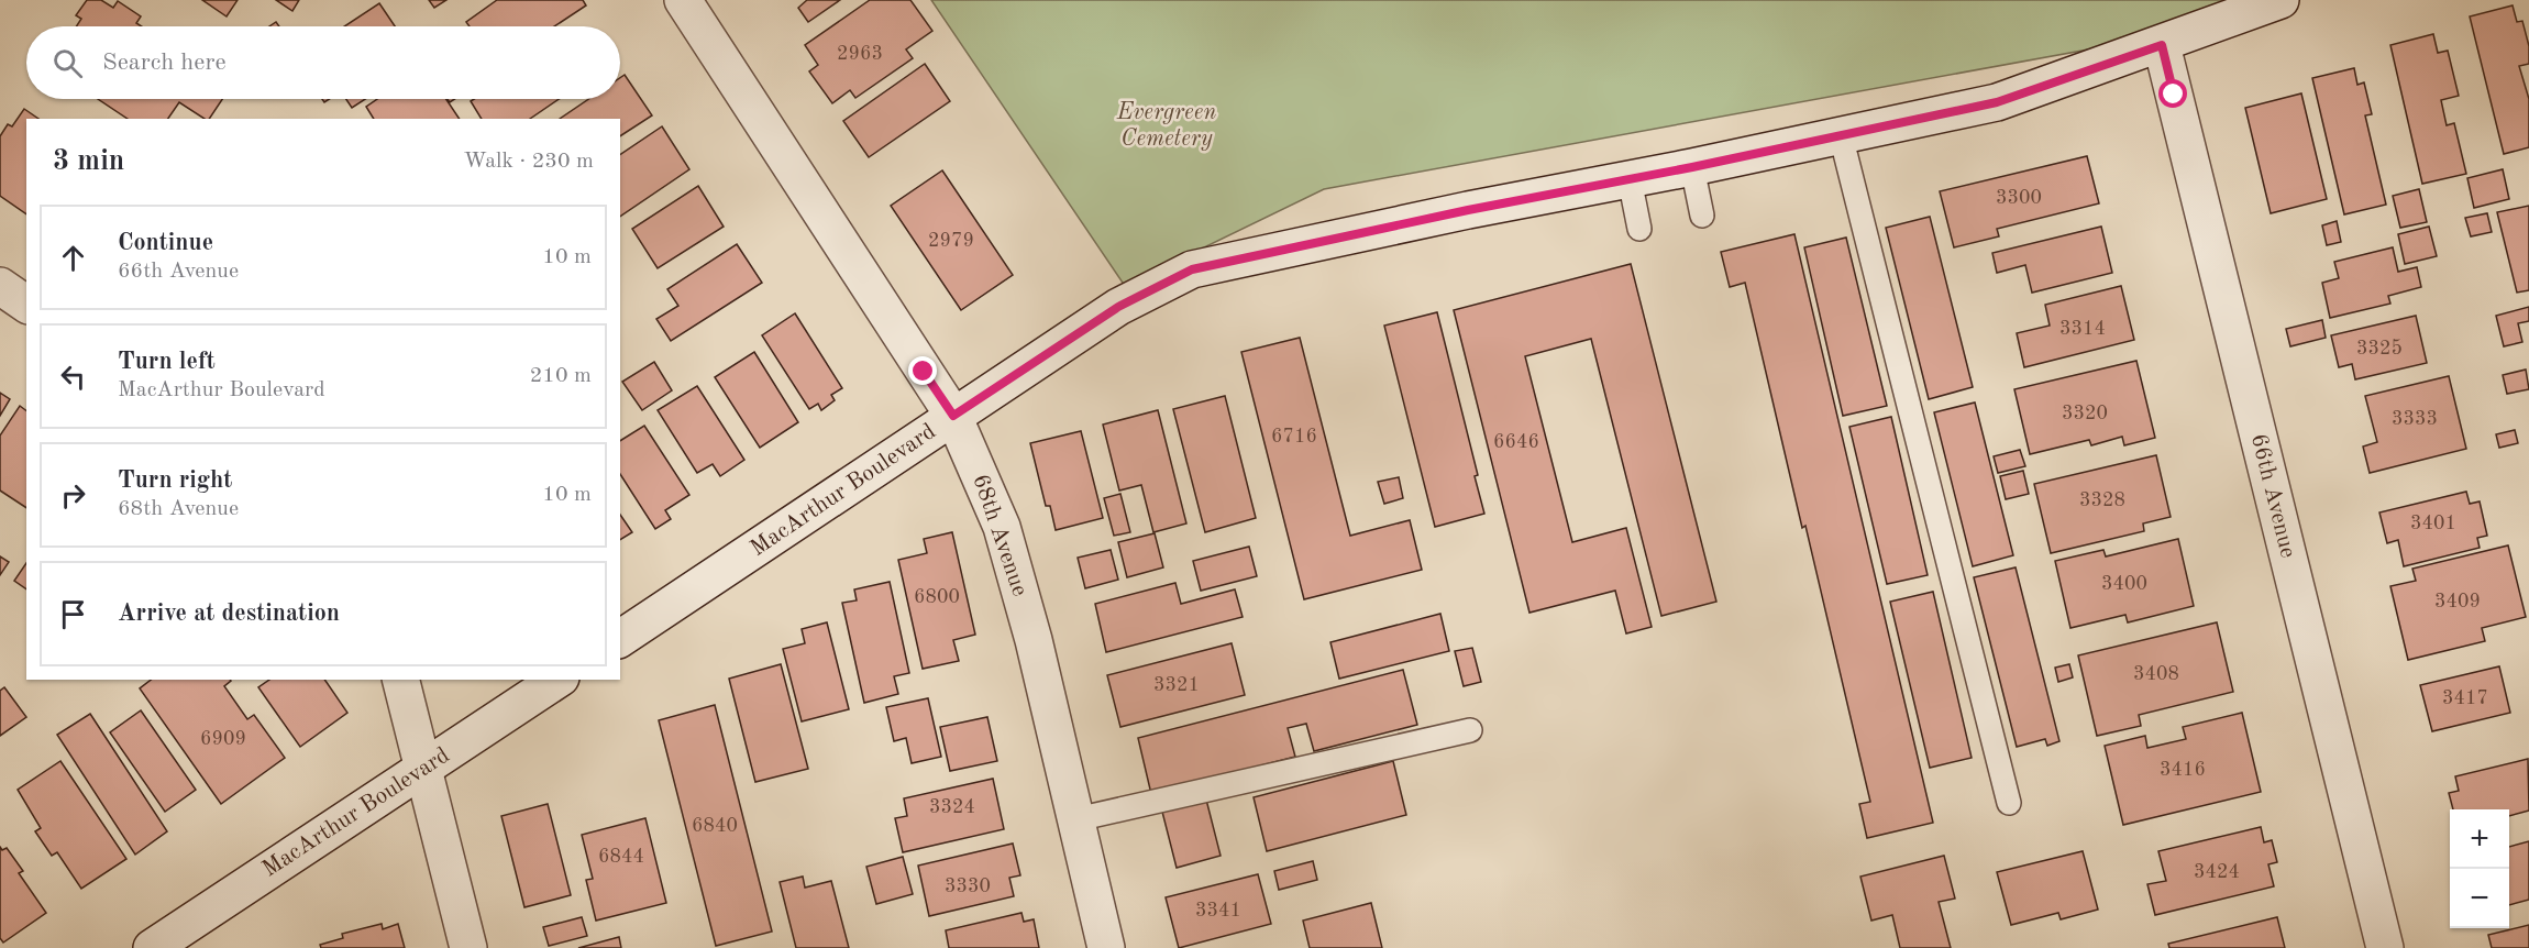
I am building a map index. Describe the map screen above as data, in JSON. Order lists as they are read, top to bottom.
{
  "streets": {
    "main road": ["MacArthur Boulevard", "66th Avenue", "68th Avenue"]
  },
  "crossings": [
    ["MacArthur Boulevard", "66th Avenue"],
    ["MacArthur Boulevard", "68th Avenue"]
  ],
  "parks": ["Evergreen Cemetery"],
  "house_numbers": [
    "2963",
    "3300",
    "2979",
    "3314",
    "3325",
    "3320",
    "3333",
    "6716",
    "6646",
    "3328",
    "3401",
    "3400",
    "6800",
    "3409",
    "3408",
    "3321",
    "3417",
    "6909",
    "3416",
    "3324",
    "6840",
    "6844",
    "3424",
    "3330",
    "3341"
  ],
  "page": {
    "search": "Search here",
    "heading": ["3 min", "Walk · 230 m"],
    "list": [
      ["Continue", "66th Avenue", "10 m"],
      ["Turn left", "MacArthur Boulevard", "210 m"],
      ["Turn right", "68th Avenue", "10 m"],
      "Arrive at destination"
    ],
    "map_buttons": ["+", "−"]
  }
}
